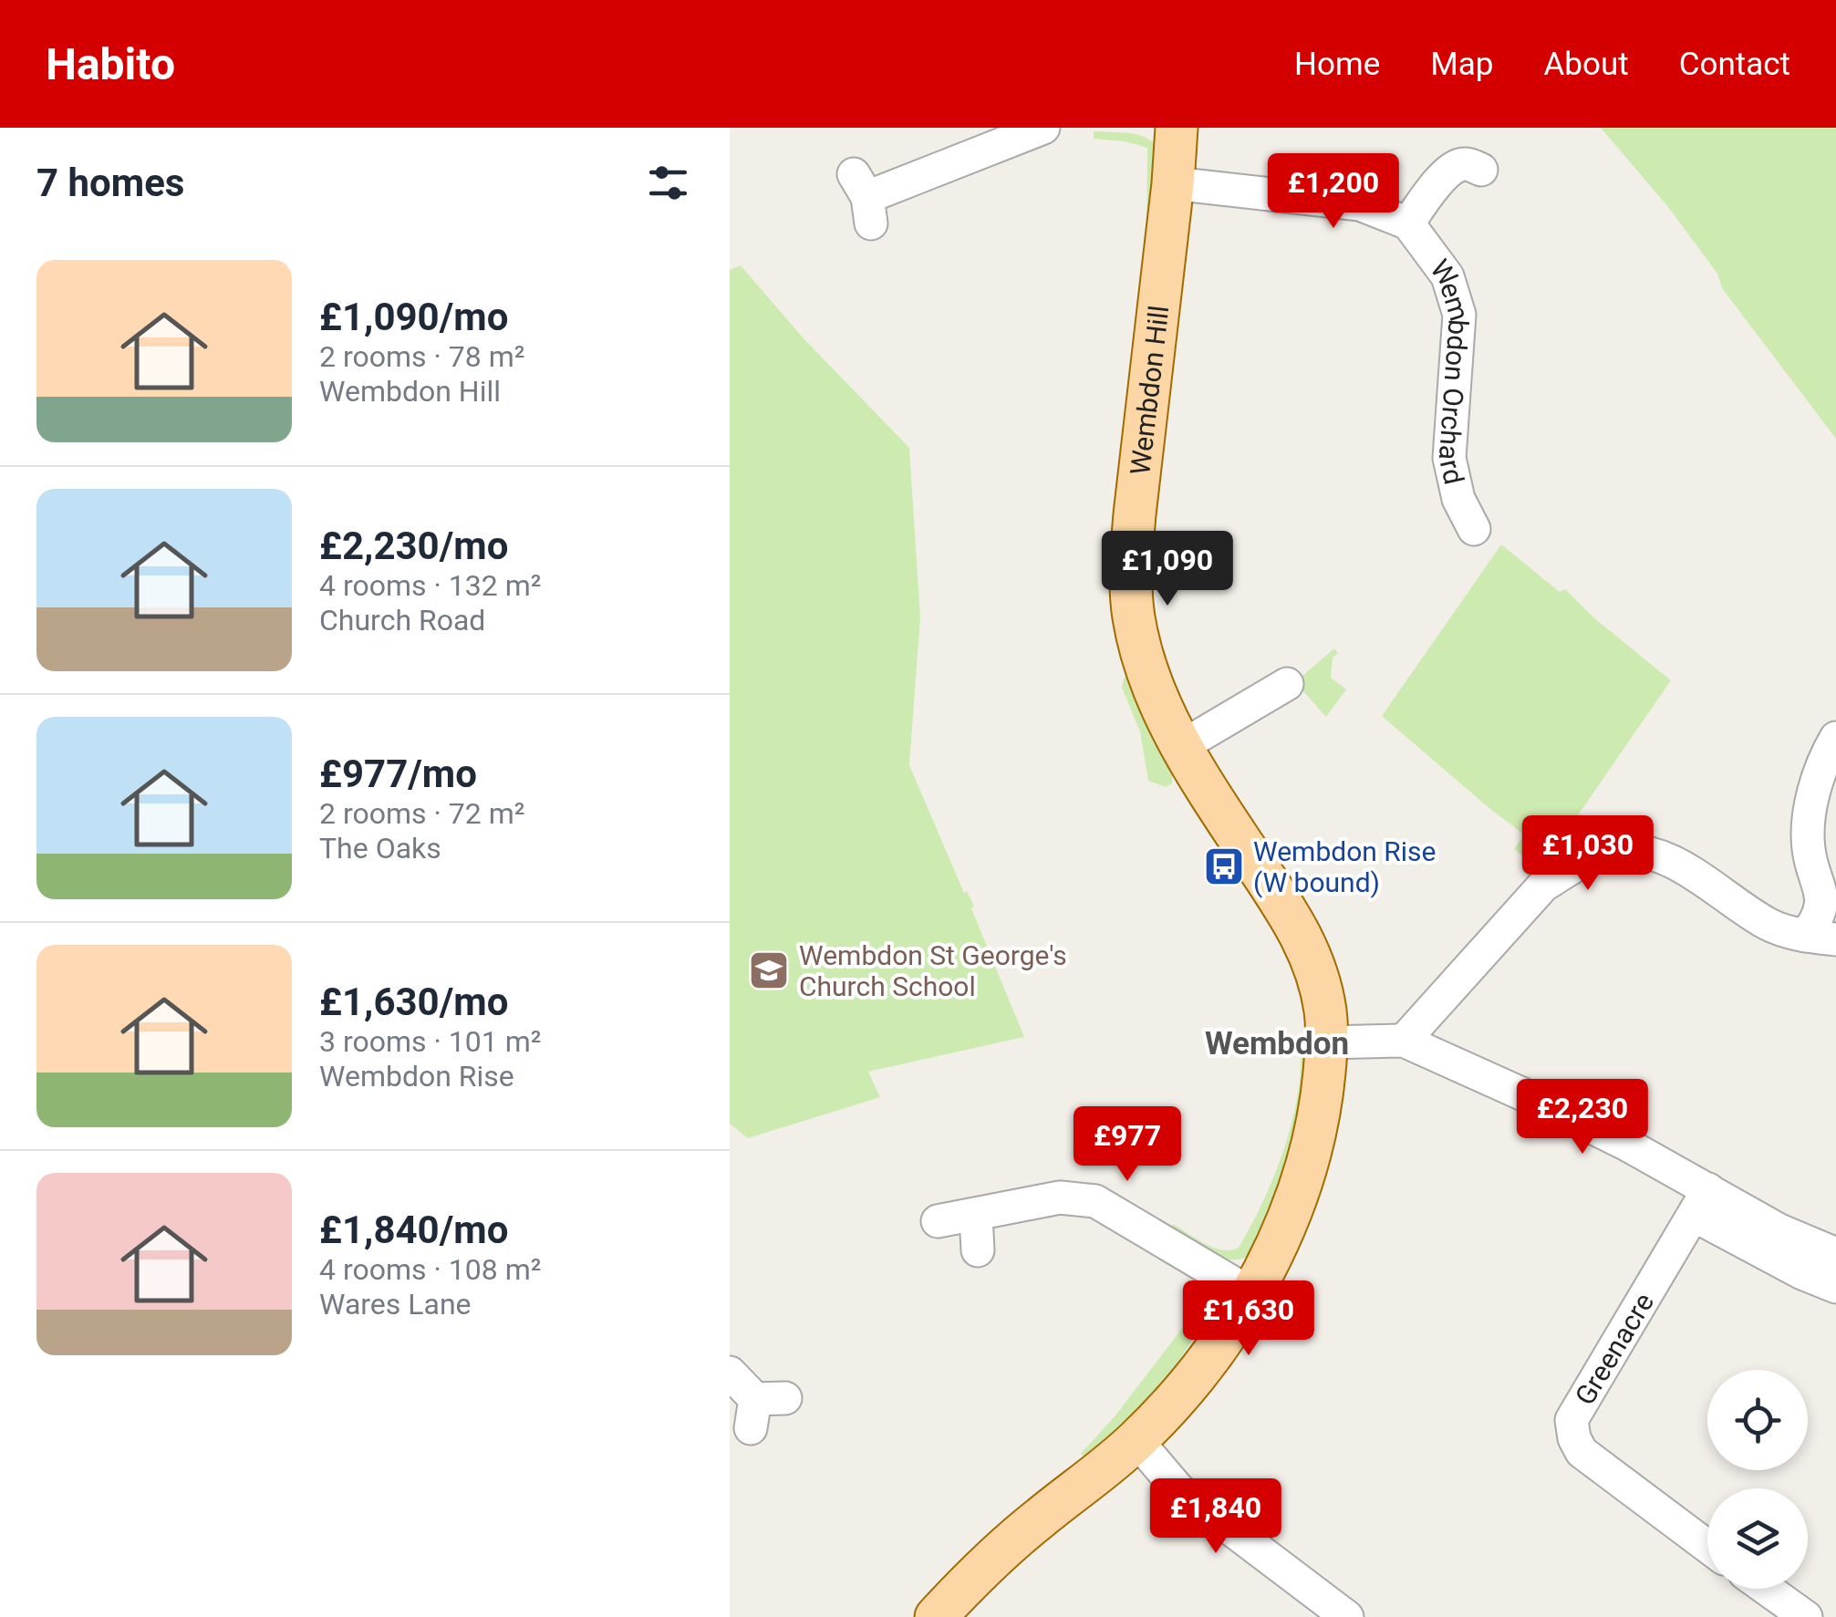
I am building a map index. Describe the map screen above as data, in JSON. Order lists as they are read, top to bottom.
{
  "streets": {
    "main road": ["Wembdon Hill"],
    "street": ["Wembdon Orchard", "Greenacre"]
  },
  "crossings": [
    ["Wembdon Orchard", "Wembdon Hill"]
  ],
  "districts": ["Wembdon"],
  "places": {
    "bus stop": ["Wembdon Rise (W bound)"],
    "school or university": ["Wembdon St George's Church School"]
  },
  "page": {
    "header": "Habito",
    "nav": [
      "Home",
      "Map",
      "About",
      "Contact"
    ],
    "heading": "7 homes",
    "price": [
      "£1,200",
      "£1,090",
      "£1,030",
      "£2,230",
      "£977",
      "£1,630",
      "£1,840"
    ],
    "list": [
      {
        "name": "£1,090/mo",
        "note": "2 rooms · 78 m² · Wembdon Hill"
      },
      {
        "name": "£2,230/mo",
        "note": "4 rooms · 132 m² · Church Road"
      },
      {
        "name": "£977/mo",
        "note": "2 rooms · 72 m² · The Oaks"
      },
      {
        "name": "£1,630/mo",
        "note": "3 rooms · 101 m² · Wembdon Rise"
      },
      {
        "name": "£1,840/mo",
        "note": "4 rooms · 108 m² · Wares Lane"
      }
    ]
  }
}
